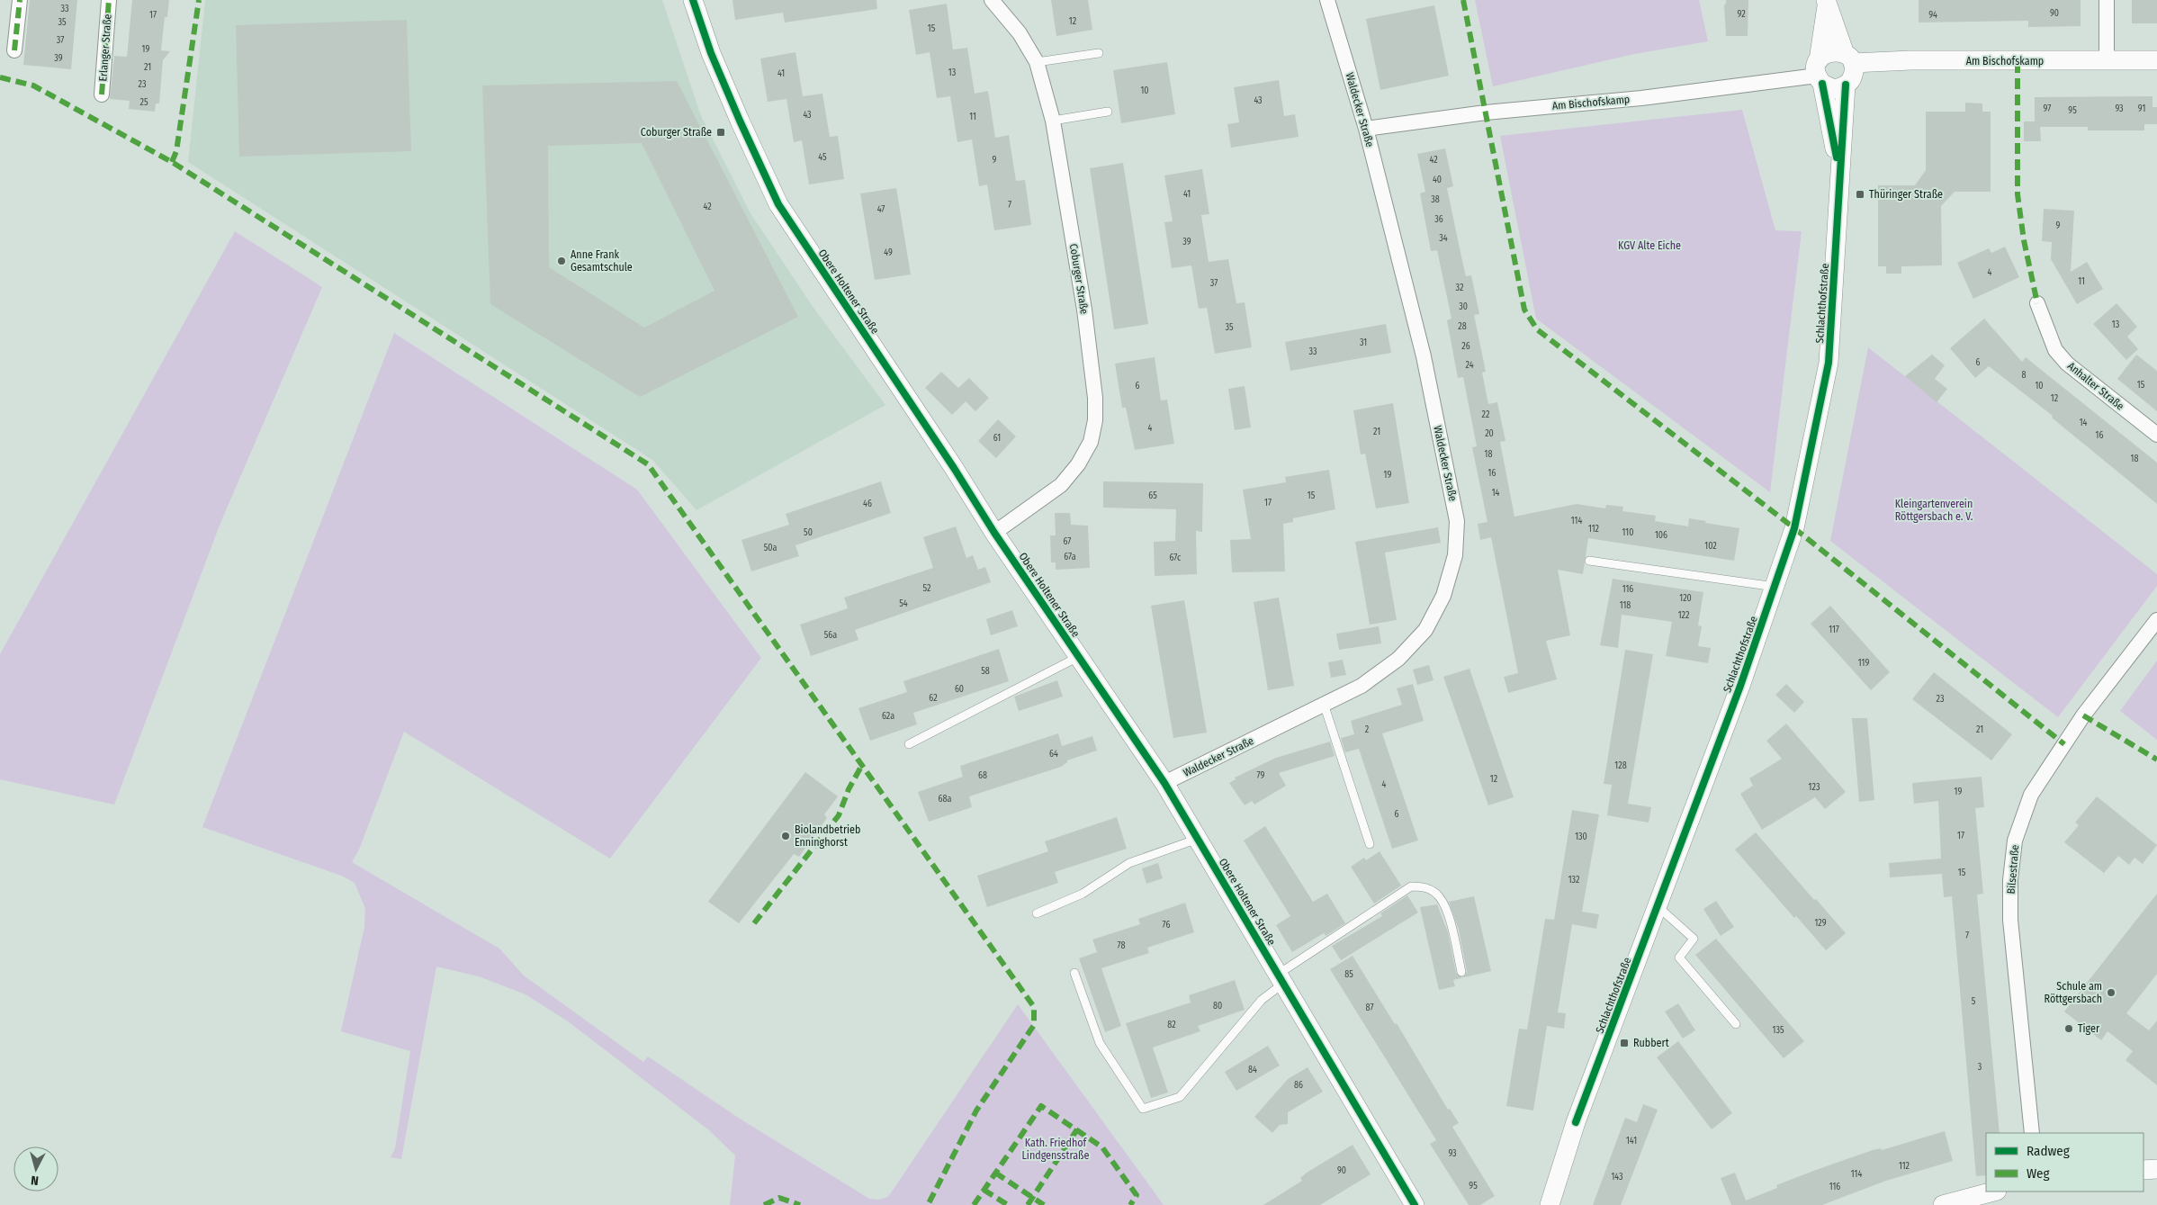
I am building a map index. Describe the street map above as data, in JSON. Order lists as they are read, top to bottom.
{
  "streets": {
    "street": [
      "Erlanger Straße",
      "Am Bischofskamp",
      "Waldecker Straße",
      "Coburger Straße",
      "Obere Holtener Straße",
      "Schlachthofstraße",
      "Anhalter Straße",
      "Bilsestraße"
    ]
  },
  "crossings": [
    ["Am Bischofskamp", "Waldecker Straße"],
    ["Am Bischofskamp", "Schlachthofstraße"],
    ["Waldecker Straße", "Obere Holtener Straße"],
    ["Coburger Straße", "Obere Holtener Straße"]
  ],
  "parks": ["KGV Alte Eiche", "Kleingartenverein Röttgersbach e. V.", "Kath. Friedhof Lindgensstraße"],
  "places": {
    "transit": ["Coburger Straße", "Thüringer Straße", "Rubbert"],
    "other": [
      "Anne Frank Gesamtschule",
      "Biolandbetrieb Enninghorst",
      "Schule am Röttgersbach",
      "Tiger"
    ]
  },
  "house_numbers": [
    "33",
    "90",
    "92",
    "17",
    "94",
    "12",
    "35",
    "15",
    "37",
    "19",
    "39",
    "21",
    "13",
    "41",
    "23",
    "10",
    "43",
    "25",
    "97",
    "93",
    "91",
    "95",
    "43",
    "11",
    "45",
    "9",
    "42",
    "40",
    "41",
    "38",
    "7",
    "42",
    "47",
    "36",
    "9",
    "34",
    "39",
    "49",
    "4",
    "11",
    "37",
    "32",
    "30",
    "13",
    "28",
    "35",
    "31",
    "26",
    "33",
    "6",
    "24",
    "8",
    "15",
    "6",
    "10",
    "12",
    "22",
    "14",
    "4",
    "21",
    "20",
    "16",
    "61",
    "18",
    "18",
    "16",
    "19",
    "14",
    "65",
    "15",
    "17",
    "46",
    "114",
    "112",
    "50",
    "110",
    "106",
    "67",
    "102",
    "50a",
    "67a",
    "67c",
    "52",
    "116",
    "120",
    "54",
    "118",
    "122",
    "117",
    "56a",
    "119",
    "58",
    "60",
    "62",
    "23",
    "62a",
    "2",
    "21",
    "64",
    "128",
    "68",
    "79",
    "12",
    "4",
    "123",
    "19",
    "68a",
    "6",
    "17",
    "130",
    "15",
    "132",
    "129",
    "76",
    "7",
    "78",
    "85",
    "5",
    "80",
    "87",
    "82",
    "135",
    "3",
    "84",
    "86",
    "141",
    "93",
    "112",
    "90",
    "114",
    "143",
    "95",
    "116"
  ],
  "legend": ["Radweg", "Weg"],
  "north": "bottom"
}
